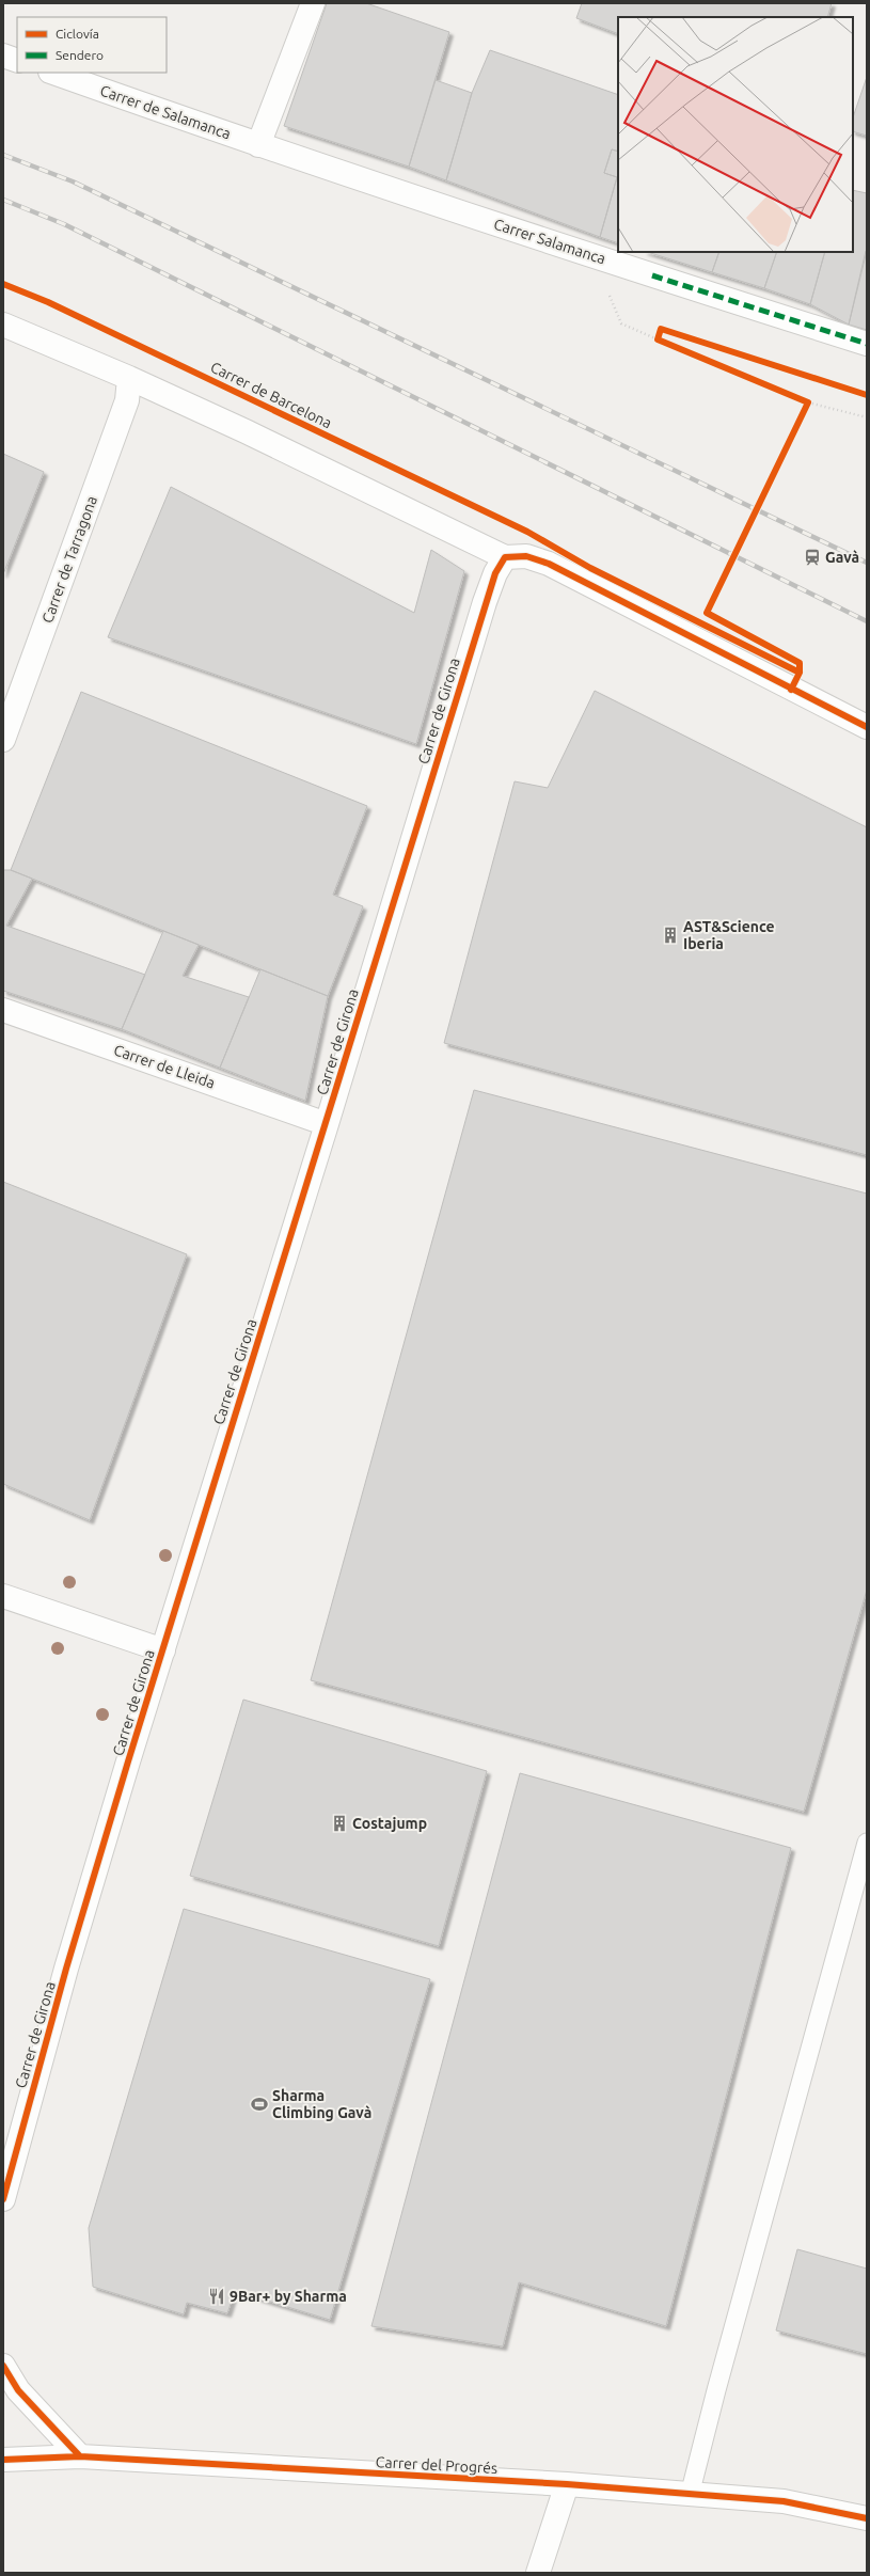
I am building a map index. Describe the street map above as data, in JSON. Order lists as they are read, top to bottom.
{
  "streets": {
    "street": [
      "Carrer de Salamanca",
      "Carrer Salamanca",
      "Carrer de Tarragona",
      "Carrer de Girona",
      "Carrer de Lleida",
      "Carrer del Progrés"
    ],
    "cycle path": ["Carrer de Barcelona"]
  },
  "crossings": [
    ["Carrer de Salamanca", "Carrer Salamanca"],
    ["Carrer de Girona", "Carrer de Lleida"]
  ],
  "places": {
    "station": ["Gavà"],
    "building": ["AST&Science Iberia", "Costajump"],
    "sports": ["Sharma Climbing Gavà"],
    "restaurant": ["9Bar+ by Sharma"]
  },
  "legend": ["Ciclovía", "Sendero"]
}
